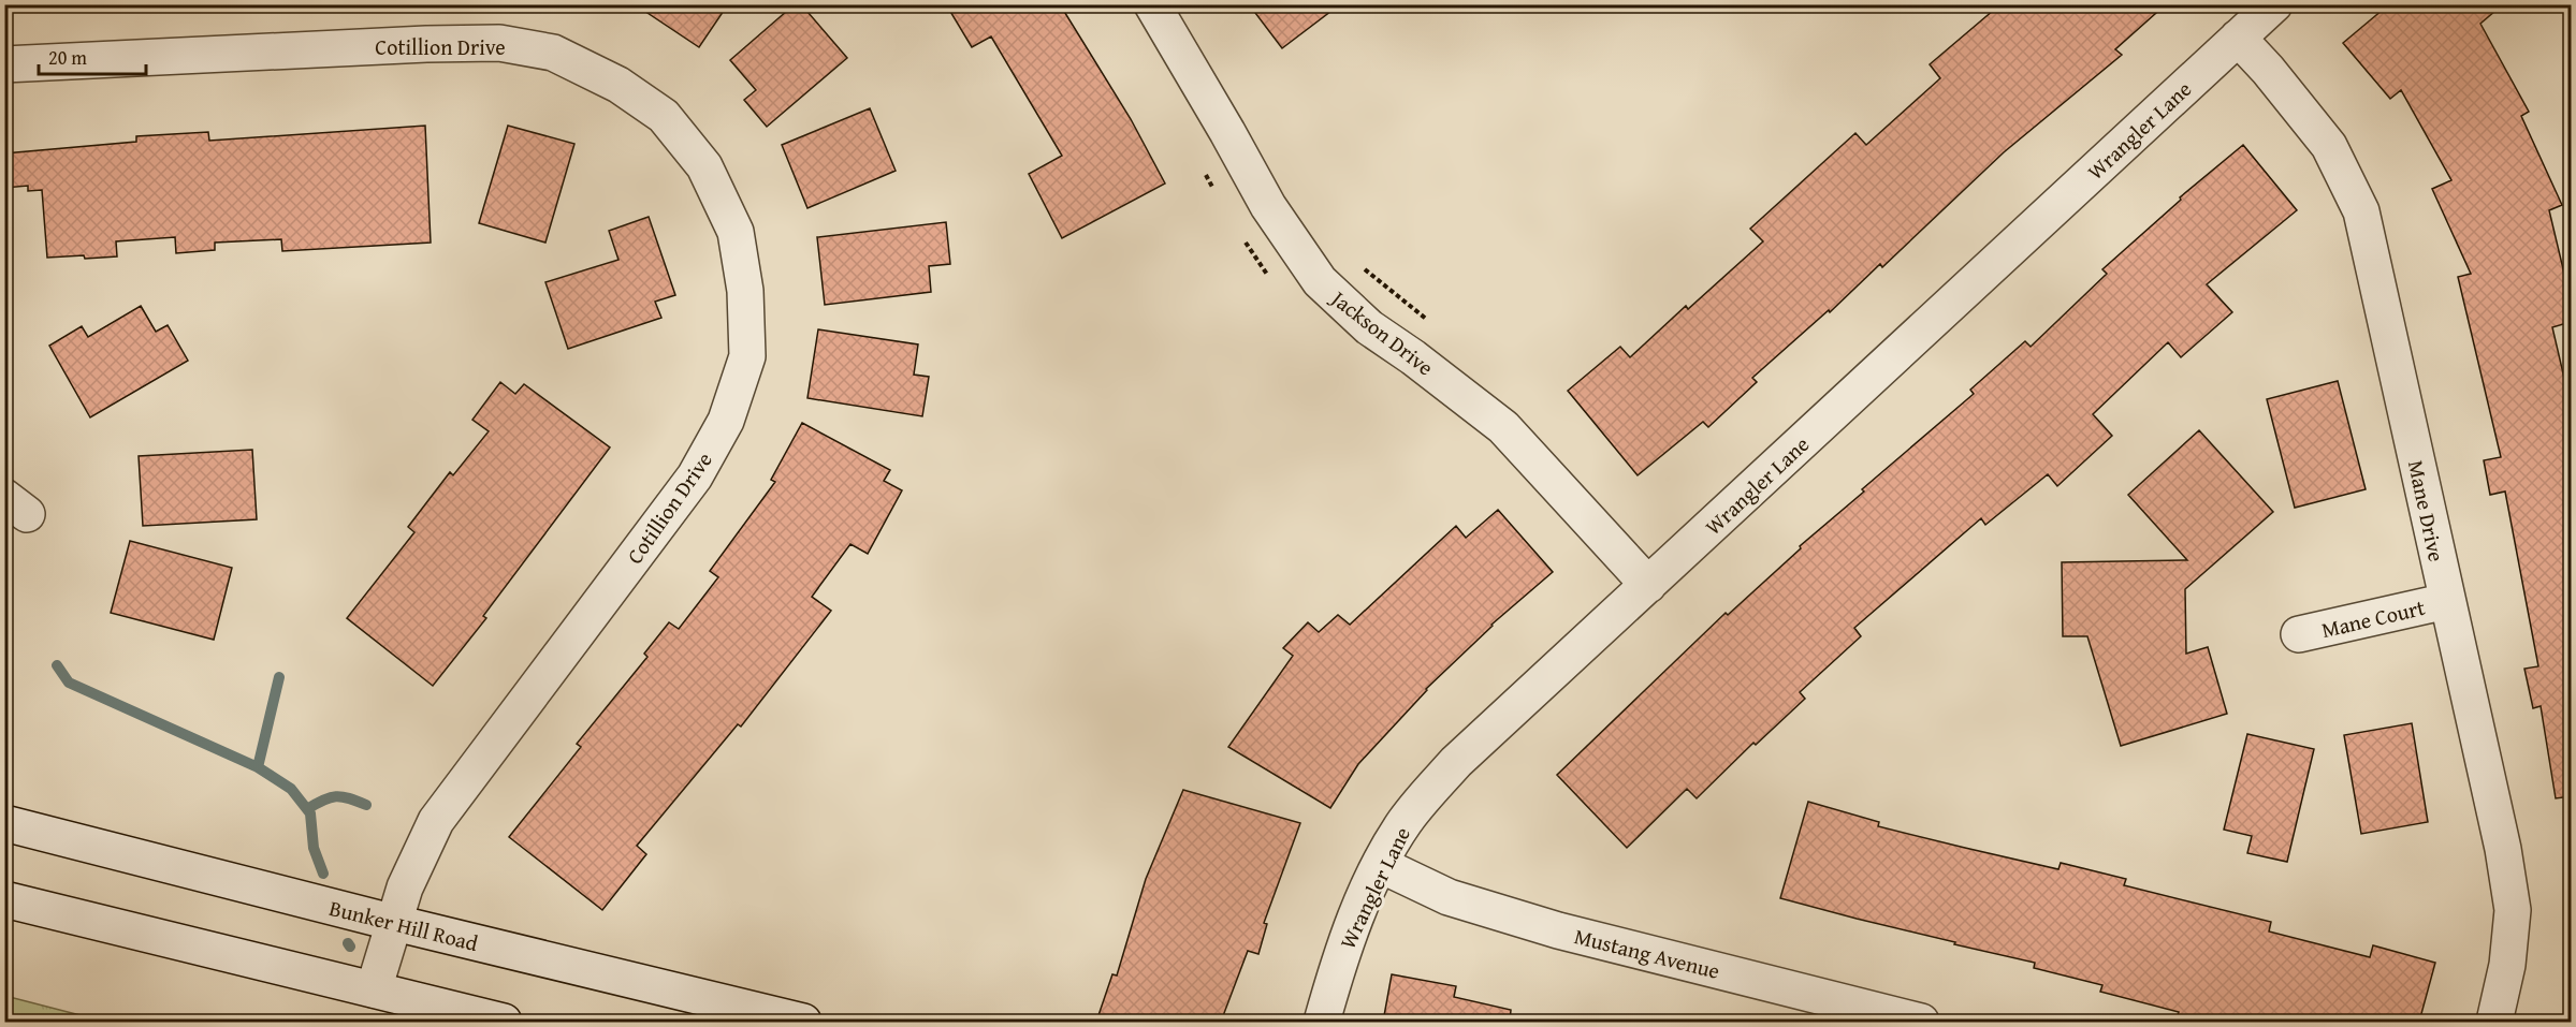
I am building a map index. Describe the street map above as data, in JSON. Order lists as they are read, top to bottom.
{
  "streets": {
    "street": [
      "Cotillion Drive",
      "Wrangler Lane",
      "Jackson Drive",
      "Mane Drive",
      "Mane Court",
      "Bunker Hill Road",
      "Mustang Avenue"
    ]
  },
  "crossings": [
    ["Cotillion Drive", "Bunker Hill Road"],
    ["Wrangler Lane", "Jackson Drive"],
    ["Wrangler Lane", "Mane Drive"],
    ["Wrangler Lane", "Mustang Avenue"],
    ["Mane Drive", "Mane Court"]
  ],
  "scale_bar": "20 m"
}
